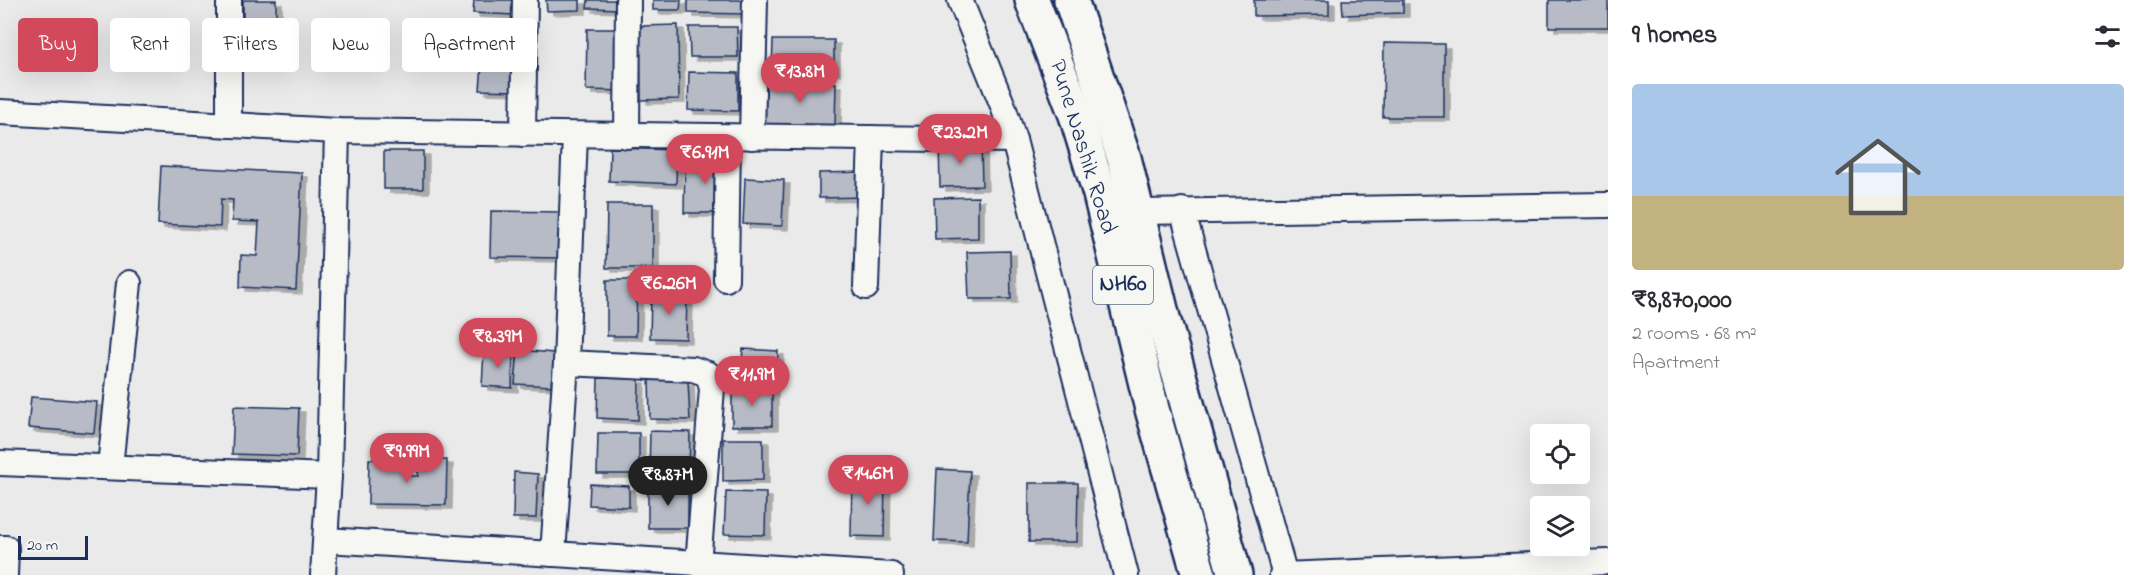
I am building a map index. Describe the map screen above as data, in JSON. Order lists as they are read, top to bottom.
{
  "streets": {
    "highway": ["Pune Nashik Road", "NH60"]
  },
  "scale_bar": "20 m",
  "page": {
    "heading": "9 homes",
    "chip": [
      "Buy",
      "Rent",
      "Filters",
      "New",
      "Apartment"
    ],
    "price": [
      "₹13.8M",
      "₹23.2M",
      "₹6.91M",
      "₹6.26M",
      "₹8.39M",
      "₹11.9M",
      "₹9.99M",
      "₹14.6M",
      "₹8.87M"
    ],
    "list": [
      {
        "name": "₹8,870,000",
        "note": "2 rooms · 68 m² · Apartment"
      }
    ],
    "scale": "20 m"
  }
}
